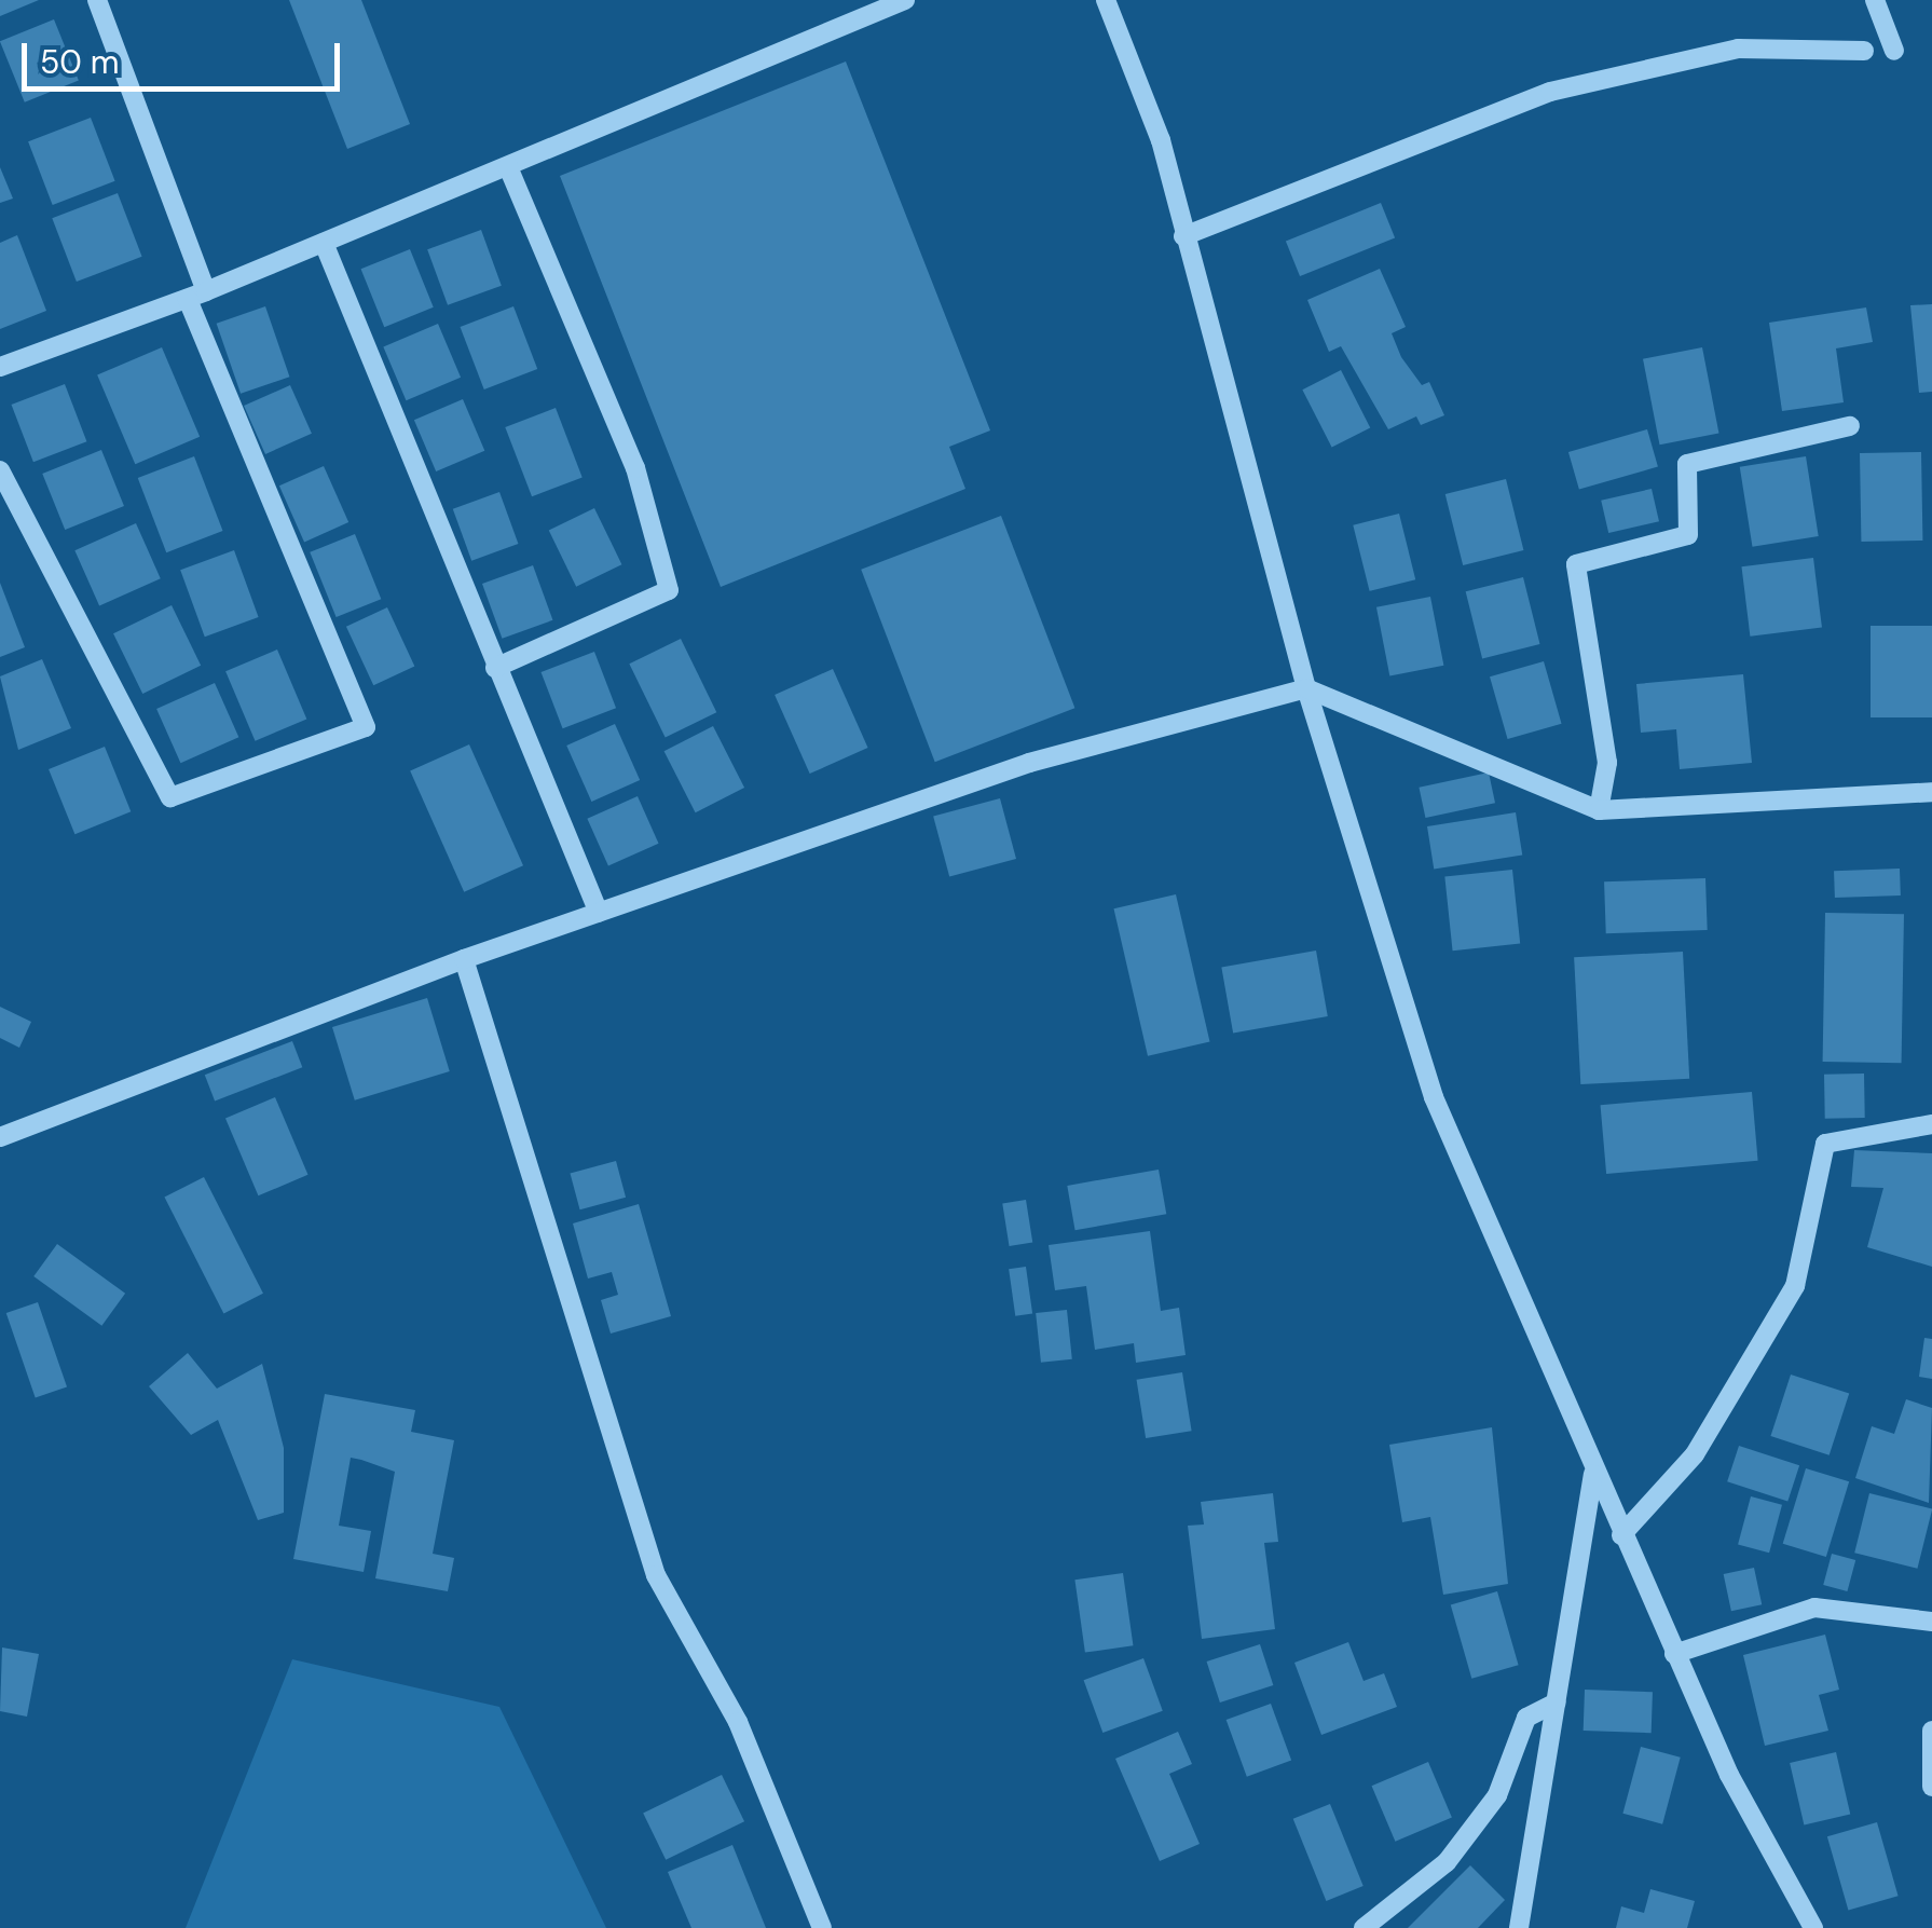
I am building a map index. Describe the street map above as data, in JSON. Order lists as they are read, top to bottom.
{
  "scale_bar": "50 m"
}
